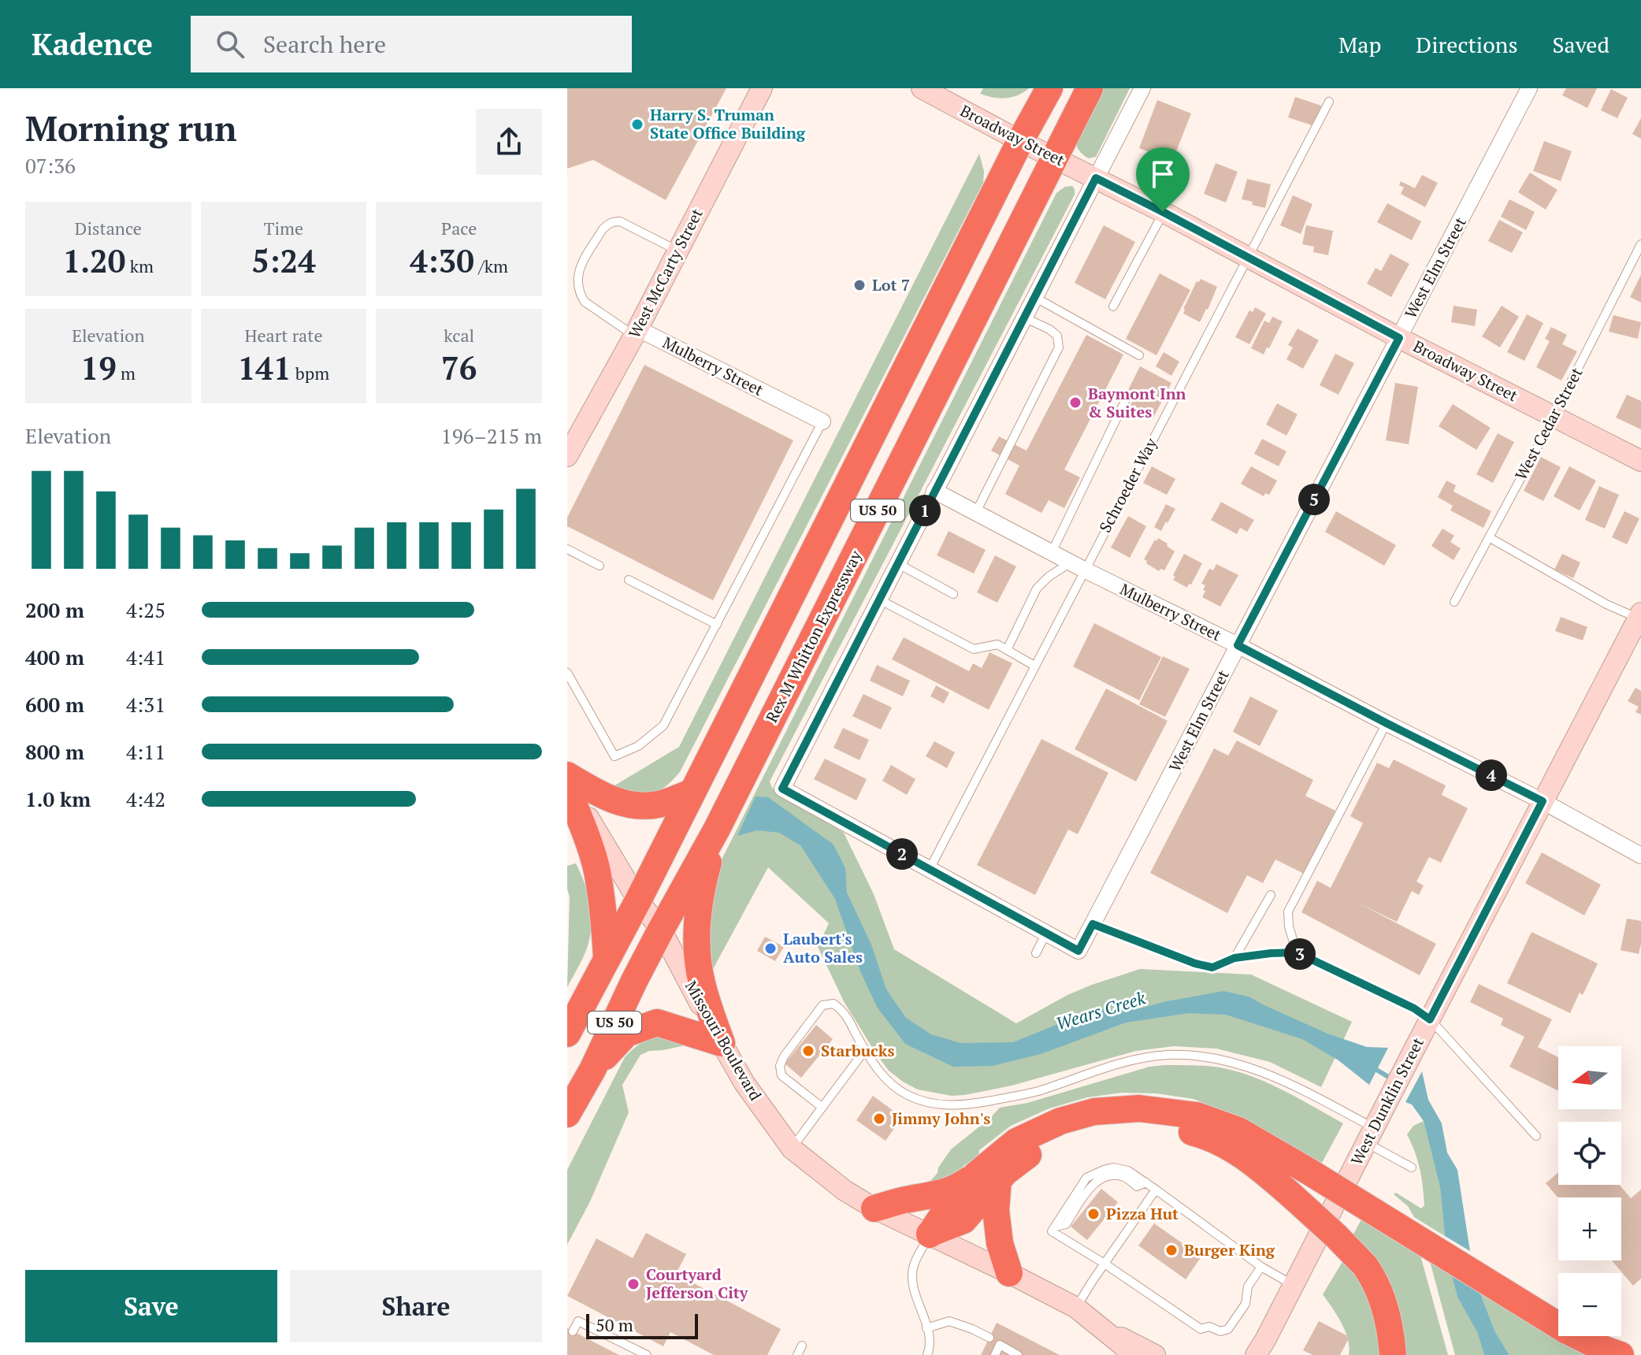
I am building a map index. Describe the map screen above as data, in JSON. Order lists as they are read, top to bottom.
{
  "streets": {
    "highway": ["US 50", "Rex M Whitton Expressway"],
    "main road": [
      "Broadway Street",
      "West McCarty Street",
      "Missouri Boulevard",
      "West Dunklin Street"
    ],
    "street": ["West Elm Street", "Mulberry Street"],
    "lane": ["West Cedar Street", "Schroeder Way"]
  },
  "crossings": [
    ["Broadway Street", "West Elm Street"],
    ["Broadway Street", "West Cedar Street"],
    ["Broadway Street", "Schroeder Way"],
    ["Broadway Street", "US 50"],
    ["Broadway Street", "Rex M Whitton Expressway"],
    ["West Elm Street", "Mulberry Street"],
    ["West McCarty Street", "Mulberry Street"],
    ["Mulberry Street", "Schroeder Way"],
    ["Mulberry Street", "West Dunklin Street"],
    ["US 50", "Missouri Boulevard"],
    ["Rex M Whitton Expressway", "Missouri Boulevard"]
  ],
  "water": ["Wears Creek"],
  "places": [
    "Harry S. Truman State Office Building",
    "Lot 7",
    "Baymont Inn & Suites",
    "Laubert's Auto Sales",
    "Starbucks",
    "Jimmy John's",
    "Pizza Hut",
    "Burger King",
    "Courtyard Jefferson City"
  ],
  "scale_bar": "50 m",
  "north": "left",
  "page": {
    "header": "Kadence",
    "search": "Search here",
    "nav": ["Map", "Directions", "Saved"],
    "heading": ["Morning run", "07:36"],
    "stats": [
      ["Distance", "1.20 km"],
      ["Time", "5:24"],
      ["Pace", "4:30 /km"],
      ["Elevation", "19 m"],
      ["Heart rate", "141 bpm"],
      ["kcal", "76"]
    ],
    "chart": ["Elevation", "196–215 m"],
    "pins": [
      "5",
      "1",
      "4",
      "2",
      "3"
    ],
    "list": [
      {
        "name": "200 m",
        "note": "4:25"
      },
      {
        "name": "400 m",
        "note": "4:41"
      },
      {
        "name": "600 m",
        "note": "4:31"
      },
      {
        "name": "800 m",
        "note": "4:11"
      },
      {
        "name": "1.0 km",
        "note": "4:42"
      }
    ],
    "map_buttons": ["+", "−"],
    "buttons": ["Save", "Share"],
    "scale": "50 m"
  }
}
